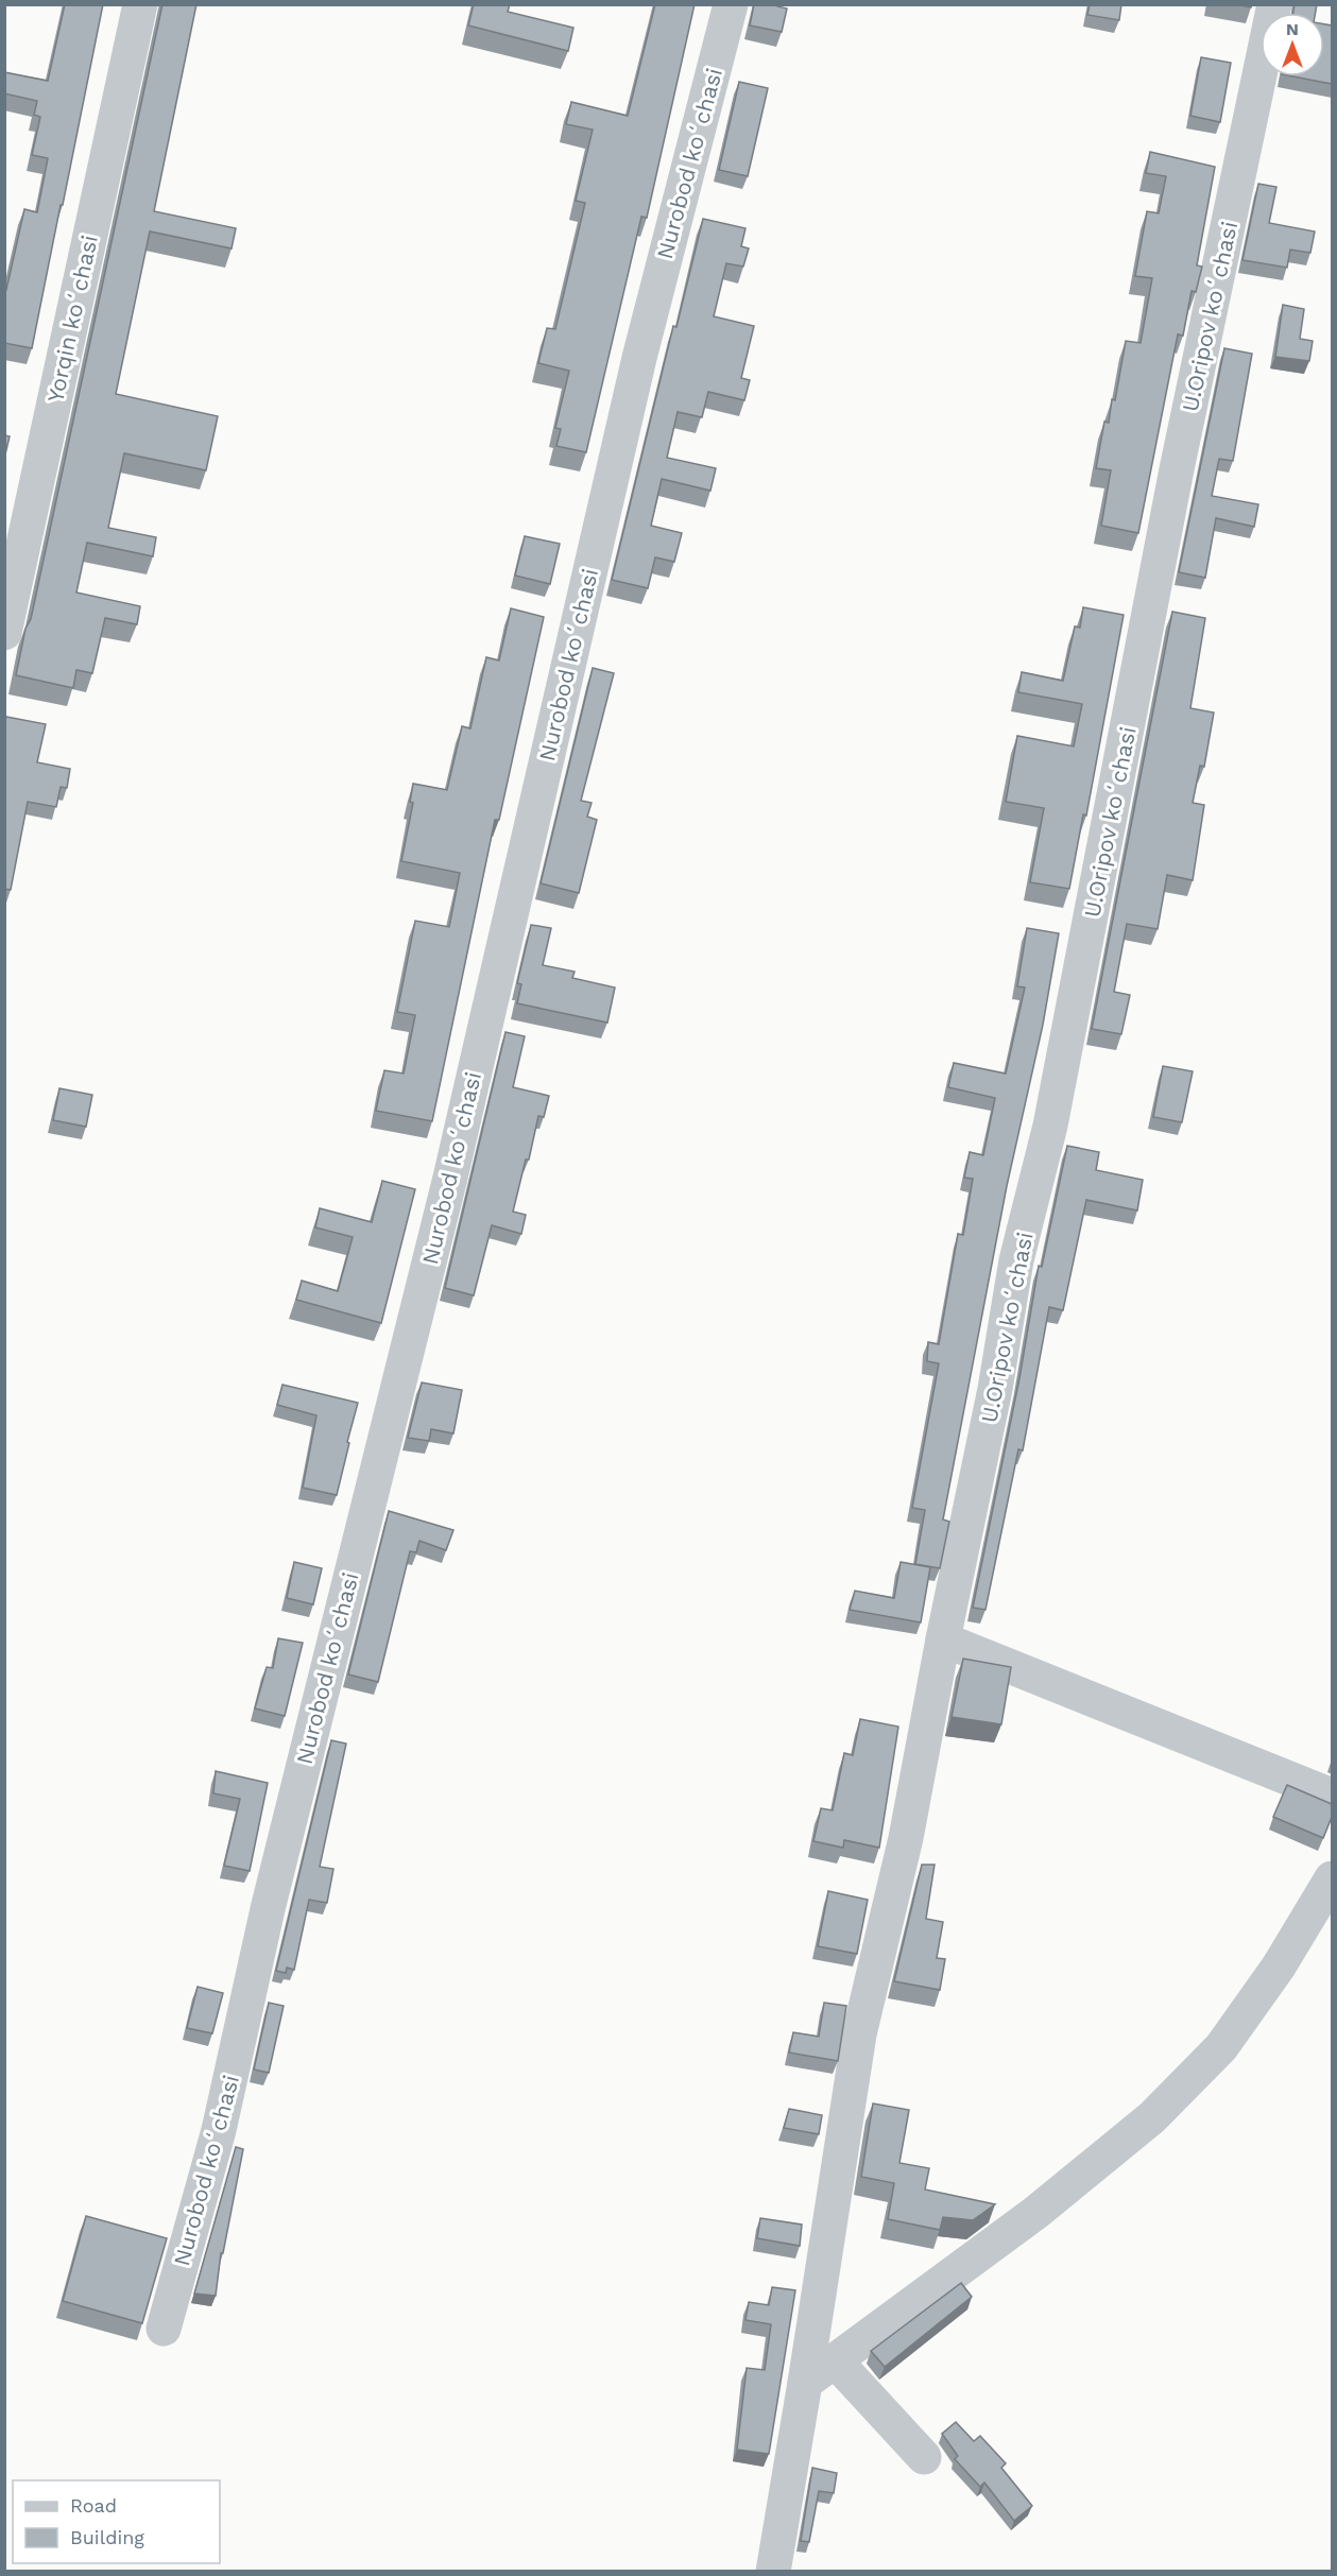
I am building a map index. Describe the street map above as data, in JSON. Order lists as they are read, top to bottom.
{
  "streets": {
    "street": ["Nurobod koʻchasi", "U.Oripov koʻchasi", "Yorqin koʻchasi"]
  },
  "legend": ["Road", "Building"],
  "north": "top"
}
